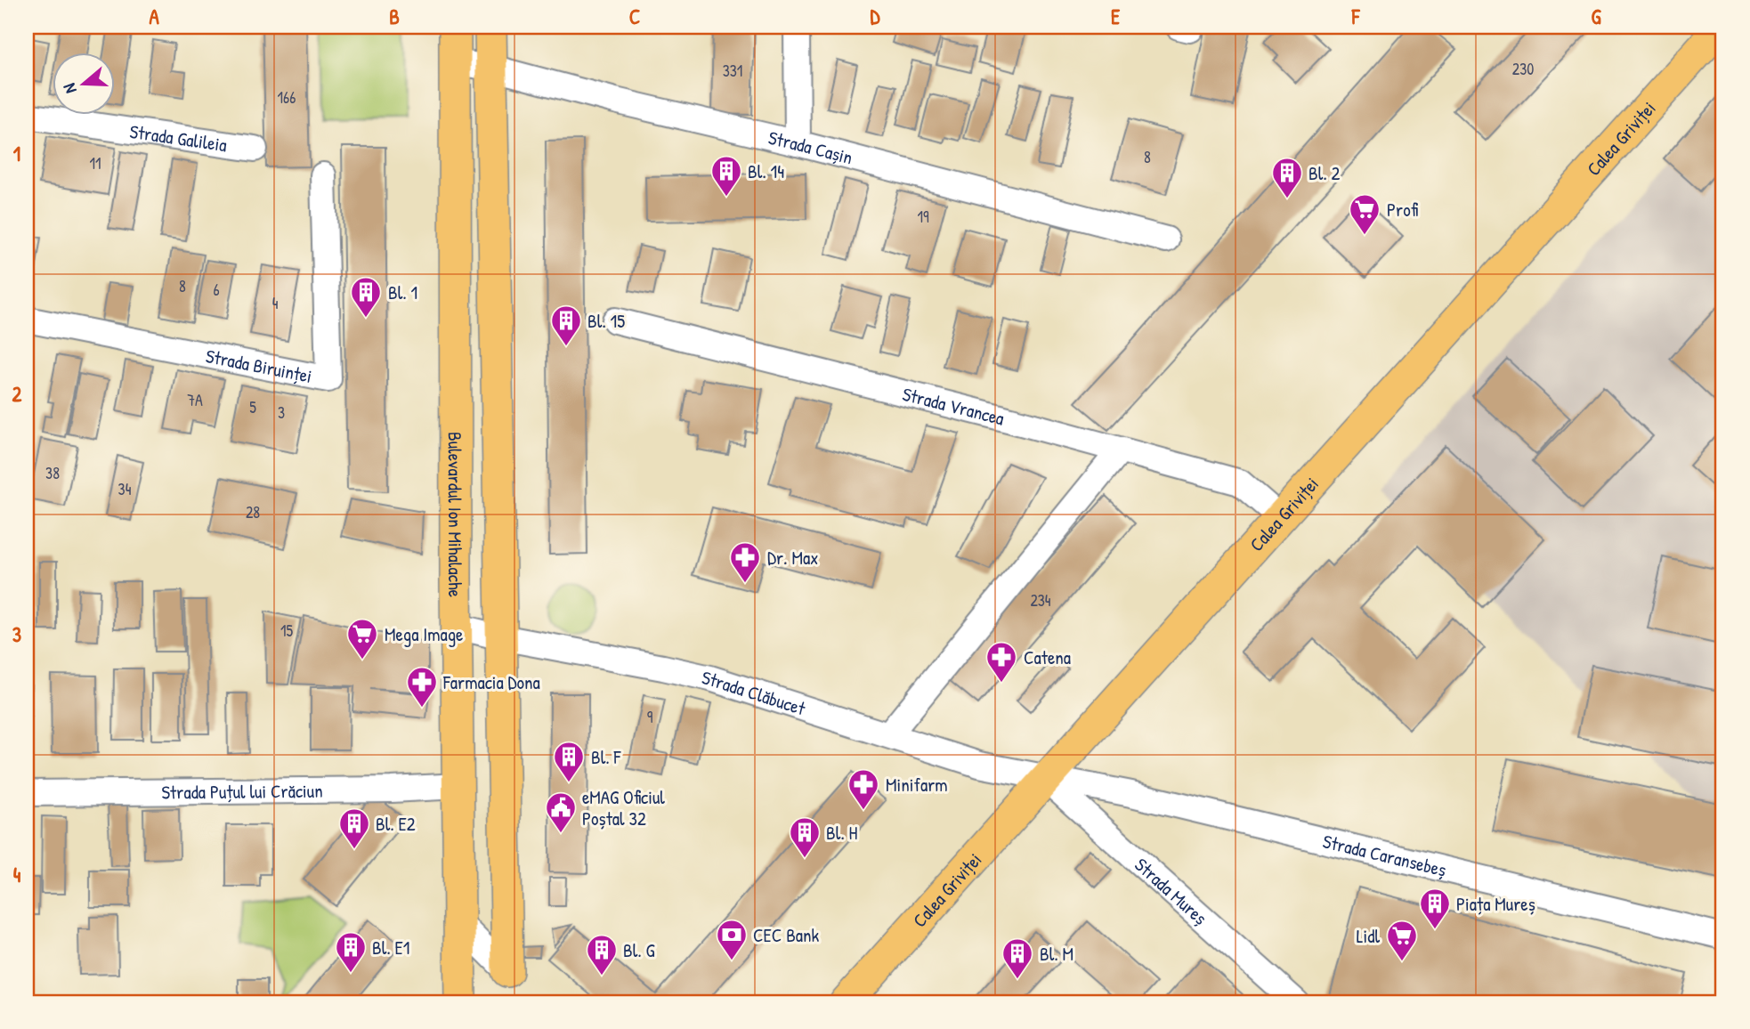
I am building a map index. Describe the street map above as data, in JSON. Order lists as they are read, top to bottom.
{
  "streets": {
    "main road": ["Calea Griviței", "Bulevardul Ion Mihalache"],
    "street": [
      "Strada Galileia",
      "Strada Cașin",
      "Strada Biruinței",
      "Strada Vrancea",
      "Strada Clăbucet",
      "Strada Puțul lui Crăciun",
      "Strada Caransebeș",
      "Strada Mureș"
    ]
  },
  "crossings": [
    ["Calea Griviței", "Strada Vrancea"],
    ["Calea Griviței", "Strada Clăbucet"],
    ["Calea Griviței", "Strada Caransebeș"],
    ["Calea Griviței", "Strada Mureș"],
    ["Strada Cașin", "Bulevardul Ion Mihalache"],
    ["Bulevardul Ion Mihalache", "Strada Clăbucet"],
    ["Bulevardul Ion Mihalache", "Strada Puțul lui Crăciun"],
    ["Strada Clăbucet", "Strada Caransebeș"],
    ["Strada Clăbucet", "Strada Mureș"],
    ["Strada Caransebeș", "Strada Mureș"]
  ],
  "places": {
    "building": [
      "Bl. 14",
      "Bl. 2",
      "Bl. 1",
      "Bl. 15",
      "Bl. F",
      "Bl. E2",
      "Bl. H",
      "Piața Mureș",
      "Bl. E1",
      "Bl. G",
      "Bl. M"
    ],
    "supermarket": ["Profi", "Mega Image", "Lidl"],
    "pharmacy": [
      "Dr. Max",
      "Catena",
      "Farmacia Dona",
      "Minifarm"
    ],
    "public building": ["eMAG Oficiul Poștal 32"],
    "bank": ["CEC Bank"]
  },
  "house_numbers": [
    "230",
    "331",
    "166",
    "8",
    "11",
    "19",
    "8",
    "6",
    "4",
    "7A",
    "5",
    "3",
    "38",
    "34",
    "28",
    "234",
    "15",
    "9"
  ],
  "north": "left",
  "grid": {
    "columns": [
      "A",
      "B",
      "C",
      "D",
      "E",
      "F",
      "G"
    ],
    "rows": [
      "1",
      "2",
      "3",
      "4"
    ]
  }
}
